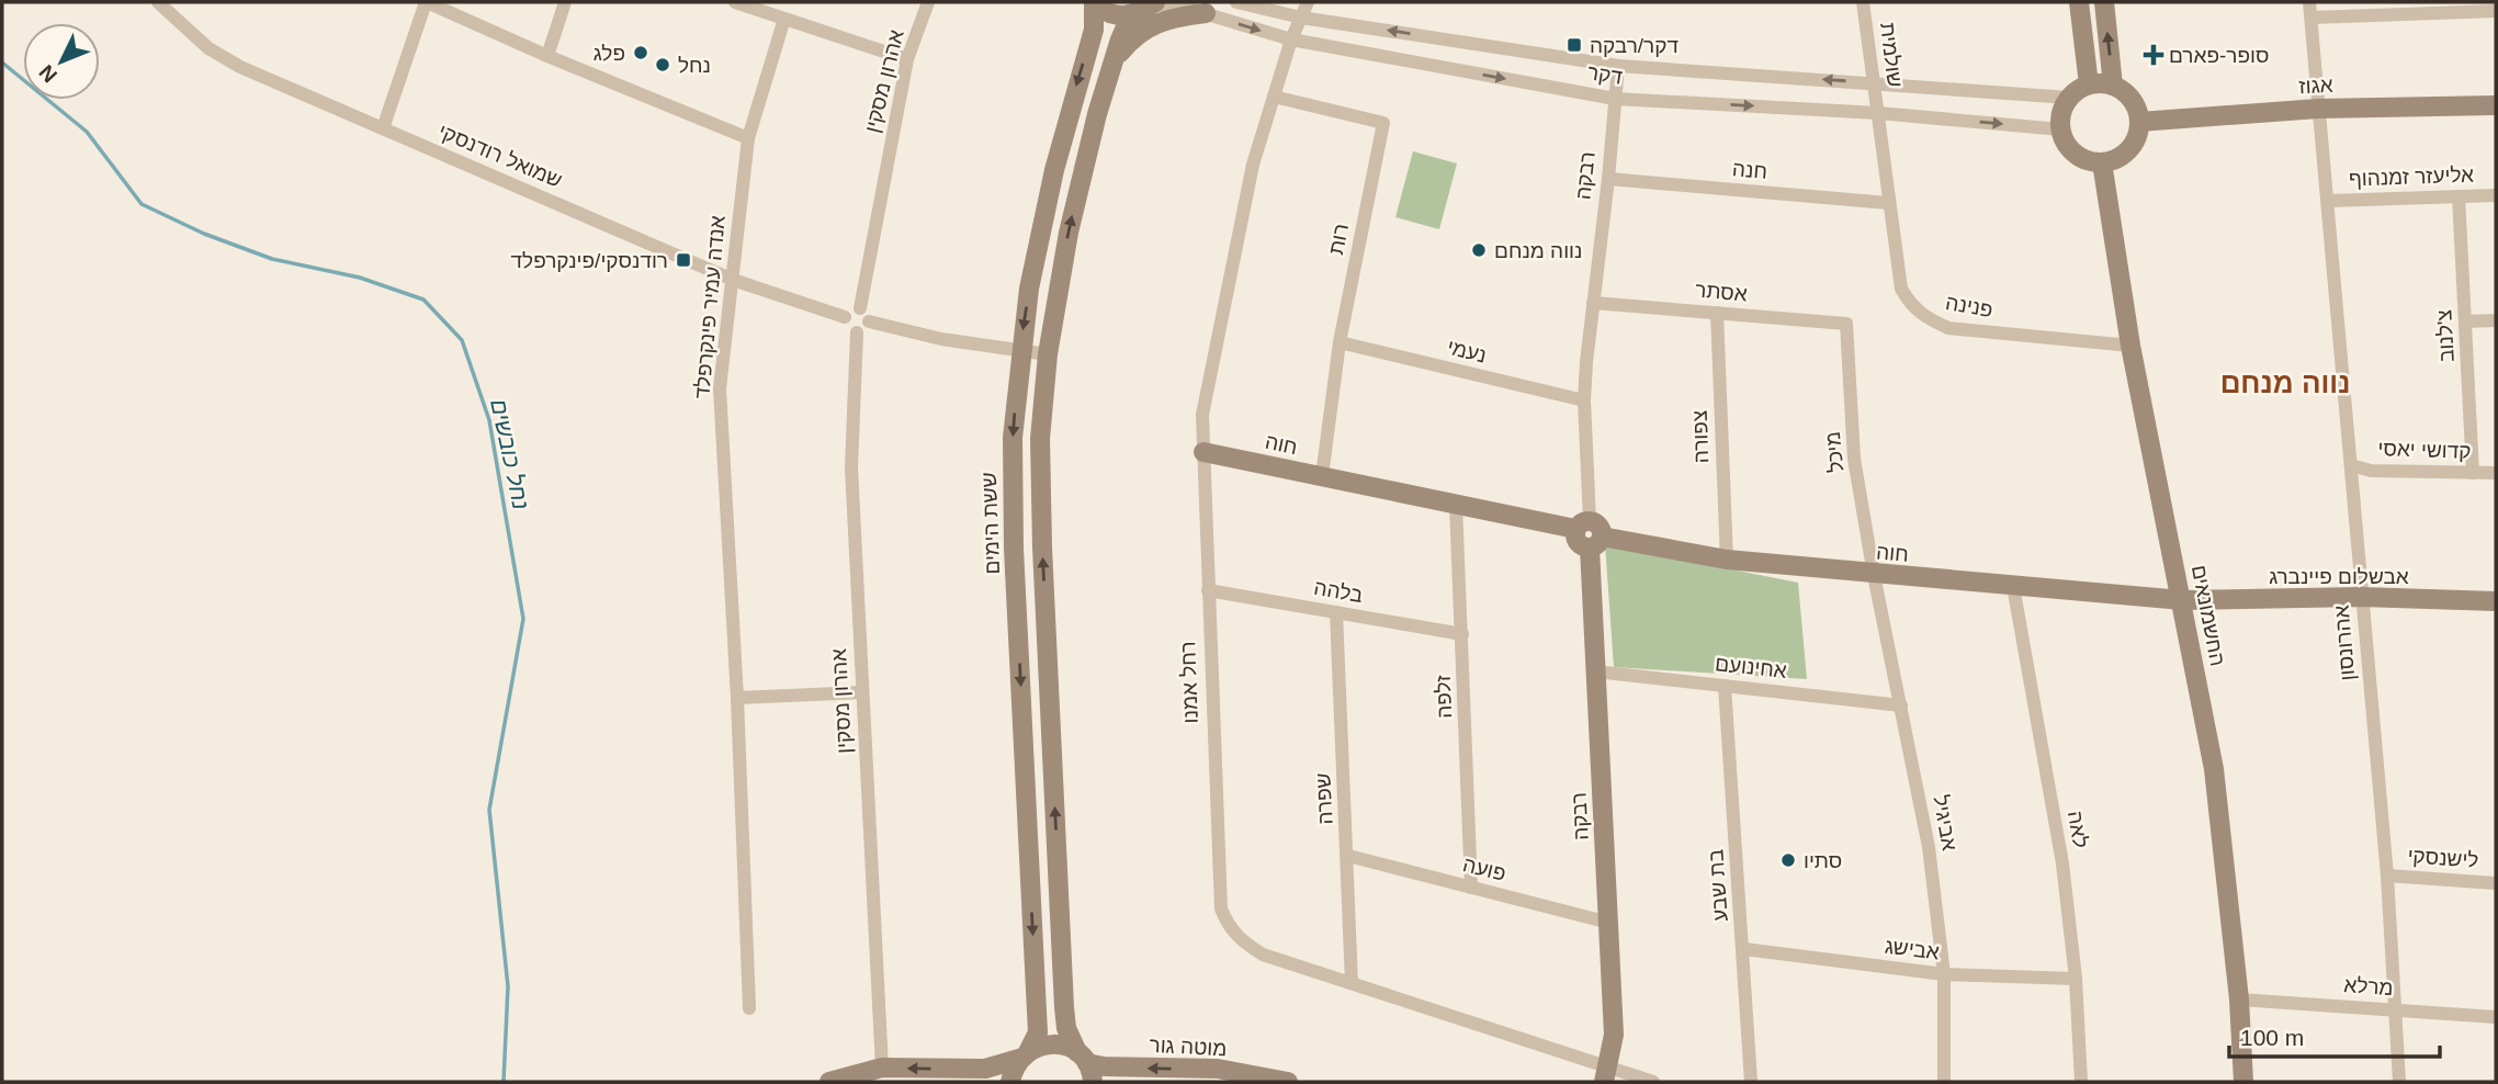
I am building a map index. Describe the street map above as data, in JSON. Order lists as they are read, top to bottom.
{
  "streets": {
    "street": [
      "שולמית",
      "דקר",
      "אהרון מסקין",
      "אגוז",
      "שמואל רודנסקי",
      "חנה",
      "רבקה",
      "אליעזר זמנהוף",
      "רות",
      "אסתר",
      "פנינה",
      "אנדה עמיר פינקרפלד",
      "צ'לנוב",
      "נעמי",
      "צפורה",
      "חוה",
      "קדושי יאסי",
      "מיכל",
      "ששת הימים",
      "אבשלום פיינברג",
      "בלהה",
      "החשמונאים",
      "אהרונסון",
      "אחינועם",
      "רחל אמנו",
      "זלפה",
      "שפרה",
      "אביגיל",
      "לאה",
      "לישנסקי",
      "פועה",
      "בת שבע",
      "אבישג",
      "מרלא",
      "מוטה גור"
    ]
  },
  "crossings": [
    ["שולמית", "דקר"],
    ["שולמית", "פנינה"],
    ["דקר", "אגוז"],
    ["דקר", "רבקה"],
    ["דקר", "פנינה"],
    ["דקר", "החשמונאים"],
    ["דקר", "רחל אמנו"],
    ["אהרון מסקין", "שמואל רודנסקי"],
    ["אגוז", "החשמונאים"],
    ["אגוז", "אהרונסון"],
    ["שמואל רודנסקי", "אנדה עמיר פינקרפלד"],
    ["חנה", "רבקה"],
    ["חנה", "פנינה"],
    ["רבקה", "אסתר"],
    ["רבקה", "נעמי"],
    ["רבקה", "חוה"],
    ["רבקה", "אחינועם"],
    ["רבקה", "רחל אמנו"],
    ["רבקה", "פועה"],
    ["אליעזר זמנהוף", "צ'לנוב"],
    ["אליעזר זמנהוף", "אהרונסון"],
    ["רות", "נעמי"],
    ["רות", "חוה"],
    ["רות", "רחל אמנו"],
    ["אסתר", "צפורה"],
    ["אסתר", "מיכל"],
    ["פנינה", "החשמונאים"],
    ["צ'לנוב", "קדושי יאסי"],
    ["צפורה", "חוה"],
    ["חוה", "מיכל"],
    ["חוה", "אבשלום פיינברג"],
    ["חוה", "החשמונאים"],
    ["חוה", "רחל אמנו"],
    ["חוה", "זלפה"],
    ["חוה", "אביגיל"],
    ["חוה", "לאה"],
    ["קדושי יאסי", "אהרונסון"],
    ["מיכל", "אביגיל"],
    ["ששת הימים", "מוטה גור"],
    ["אבשלום פיינברג", "החשמונאים"],
    ["אבשלום פיינברג", "אהרונסון"],
    ["בלהה", "רחל אמנו"],
    ["בלהה", "זלפה"],
    ["בלהה", "שפרה"],
    ["החשמונאים", "מרלא"],
    ["אהרונסון", "לישנסקי"],
    ["אהרונסון", "מרלא"],
    ["אחינועם", "אביגיל"],
    ["אחינועם", "בת שבע"],
    ["רחל אמנו", "שפרה"],
    ["זלפה", "פועה"],
    ["שפרה", "פועה"],
    ["אביגיל", "אבישג"],
    ["לאה", "אבישג"],
    ["בת שבע", "אבישג"]
  ],
  "one_way": ["מוטה גור"],
  "districts": ["נווה מנחם"],
  "water": ["נחל כובשים"],
  "places": {
    "transit": ["דקר/רבקה", "רודנסקי/פינקרפלד"],
    "other": [
      "פלג",
      "נחל",
      "נווה מנחם",
      "סתיו"
    ],
    "health": ["סופר-פארם"]
  },
  "scale_bar": "100 m",
  "north": "bottom left"
}
